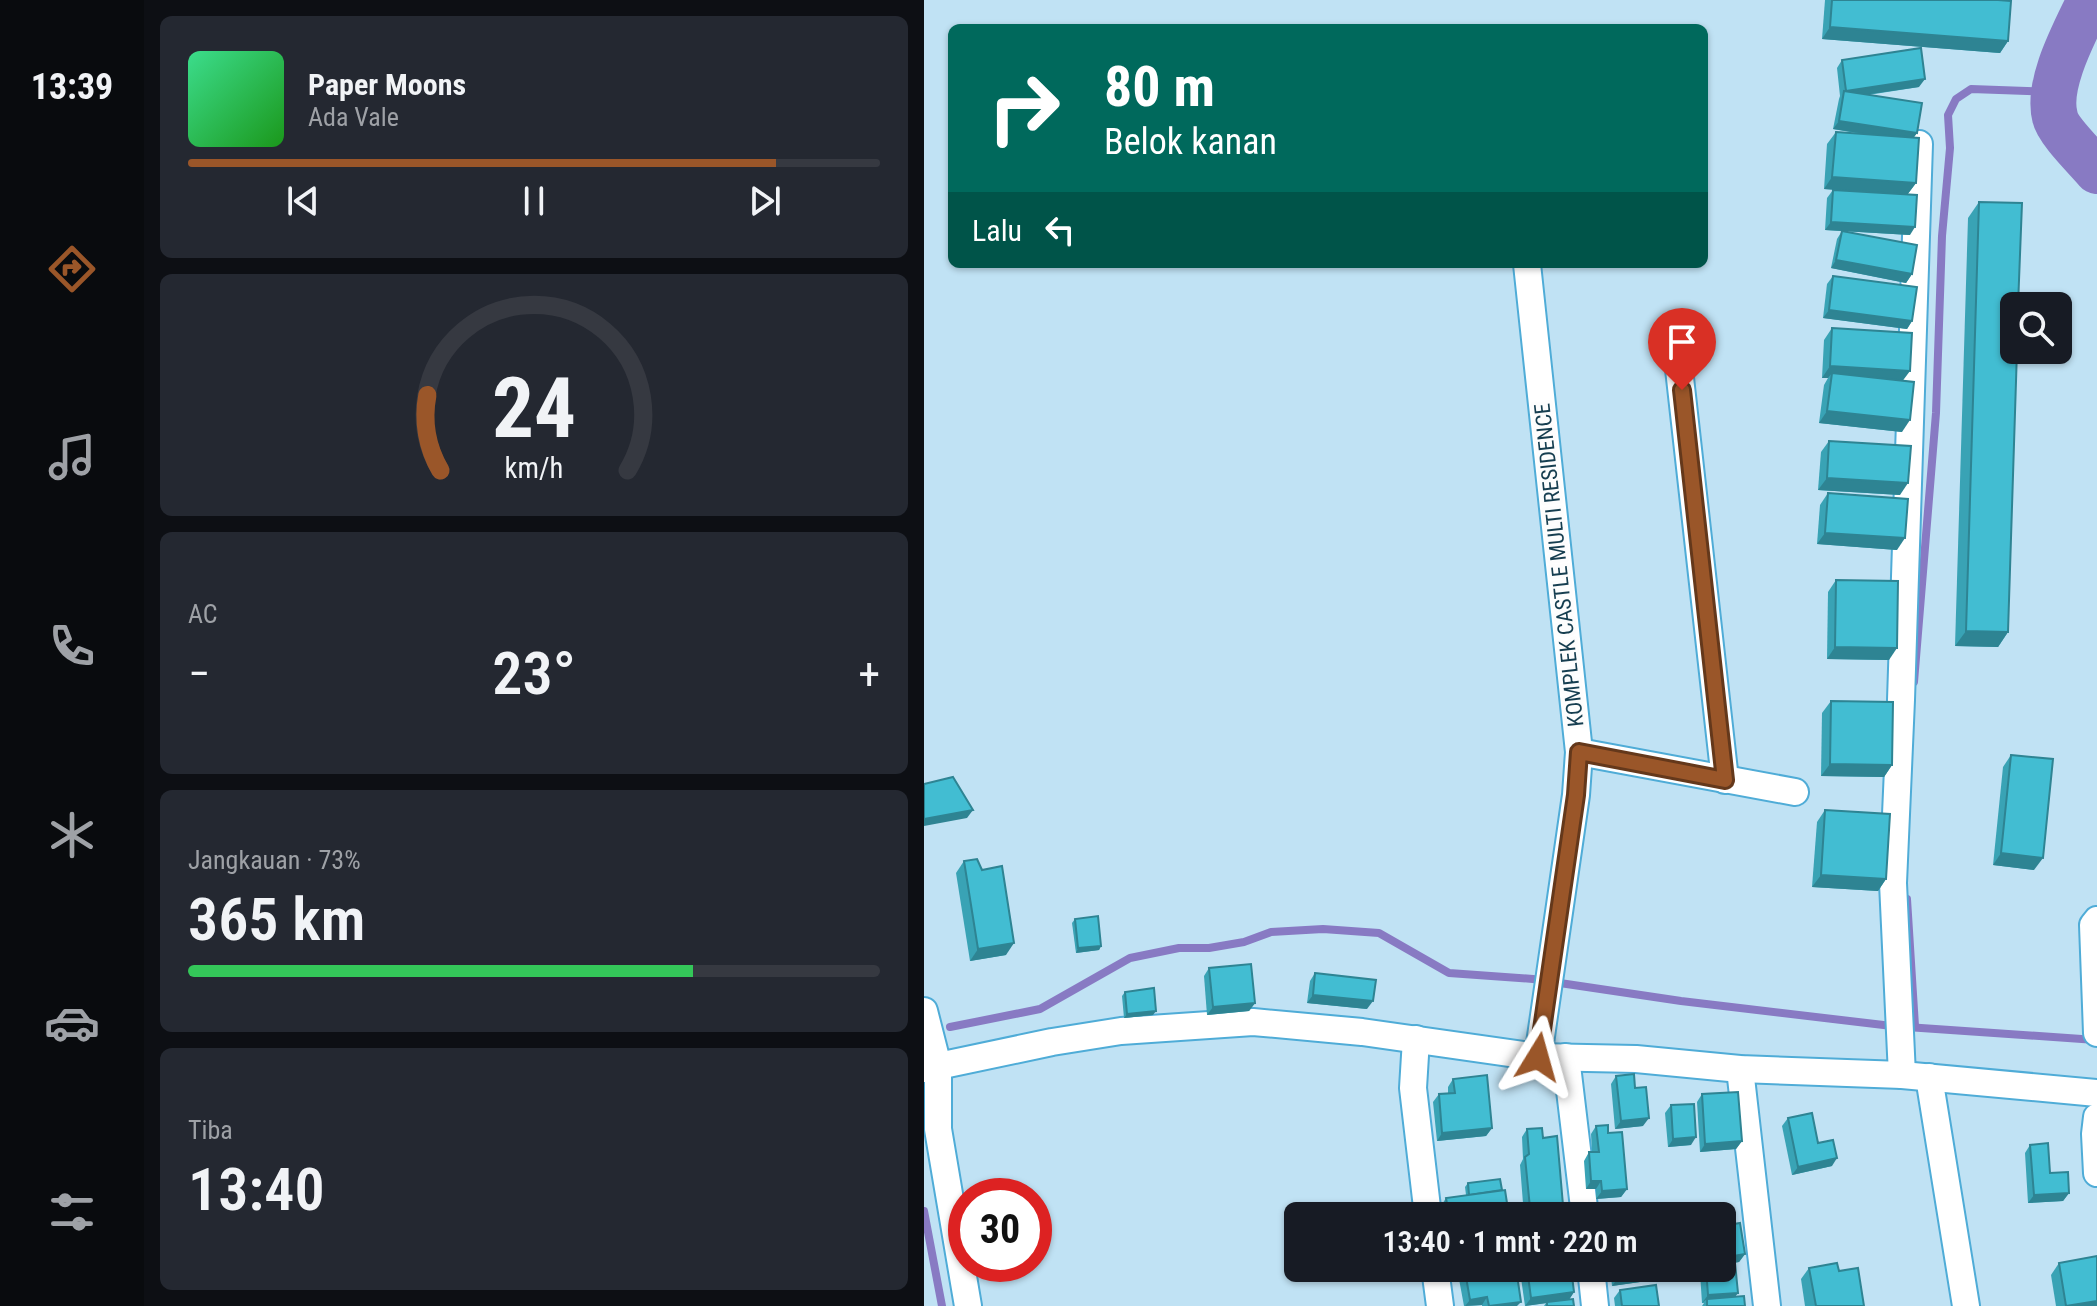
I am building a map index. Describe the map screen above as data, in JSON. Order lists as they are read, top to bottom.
{
  "streets": {
    "street": ["KOMPLEK CASTLE MULTI RESIDENCE"]
  },
  "page": {
    "tabs": "13:39",
    "turn": ["80 m", "Belok kanan"],
    "song": ["Paper Moons", "Ada Vale"],
    "then": "Lalu",
    "tile": [
      "AC",
      ["Jangkauan · 73%", "365 km"],
      ["Tiba", "13:40"]
    ],
    "heat": ["−", "23°", "+"],
    "limit": "30",
    "trip": "13:40 · 1 mnt · 220 m",
    "gauge": ["24", "km/h"]
  }
}
